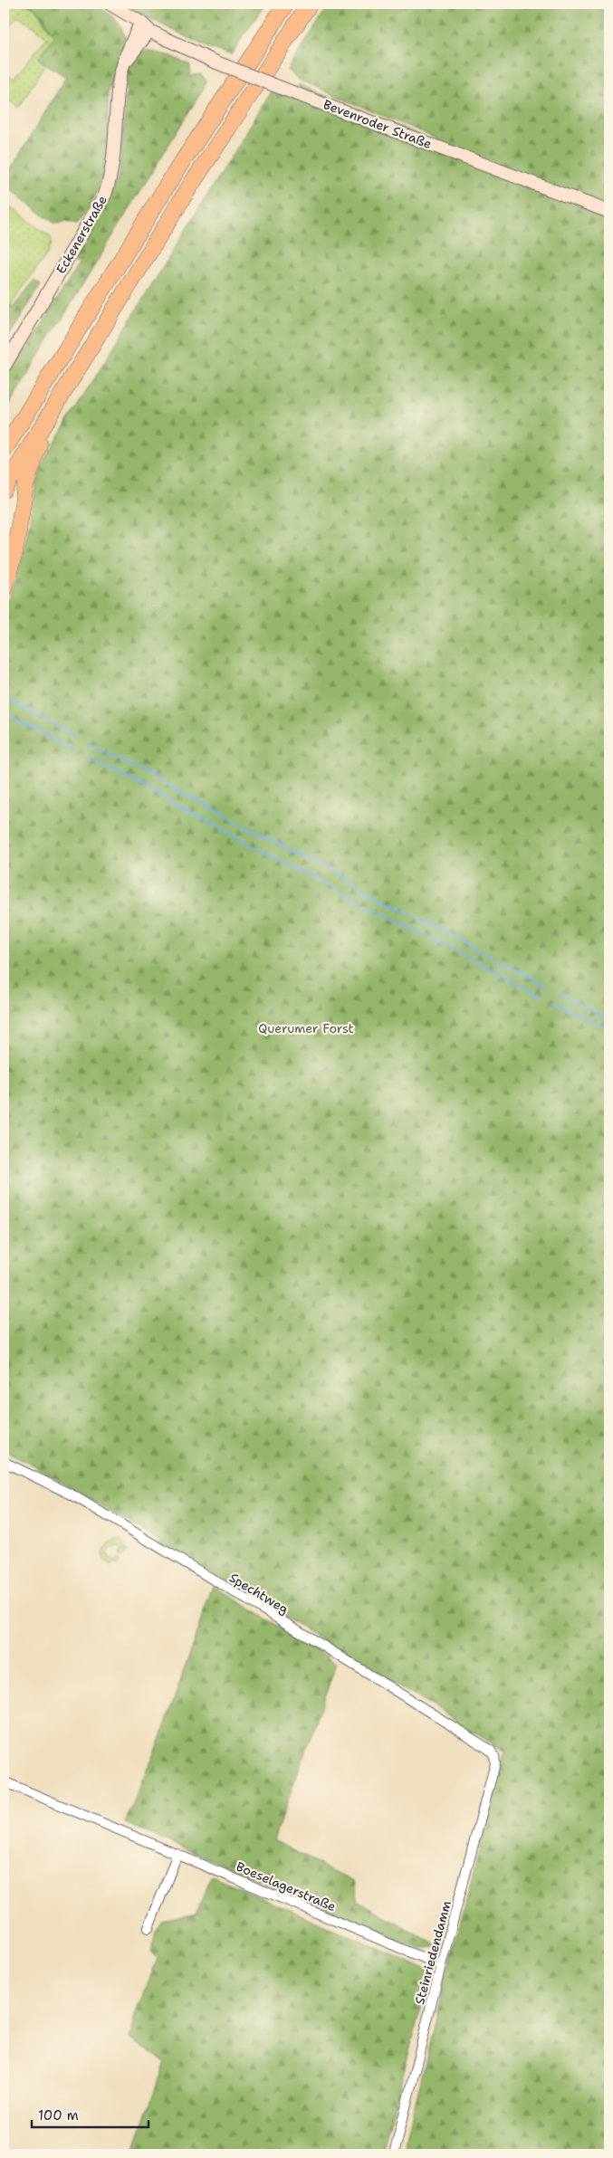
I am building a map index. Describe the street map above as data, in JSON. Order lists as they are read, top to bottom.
{
  "streets": {
    "main road": ["Bevenroder Straße", "Eckenerstraße"],
    "street": ["Spechtweg", "Boeselagerstraße", "Steinriedendamm"]
  },
  "crossings": [
    ["Bevenroder Straße", "Eckenerstraße"],
    ["Spechtweg", "Steinriedendamm"],
    ["Boeselagerstraße", "Steinriedendamm"]
  ],
  "parks": ["Querumer Forst"],
  "scale_bar": "100 m"
}
